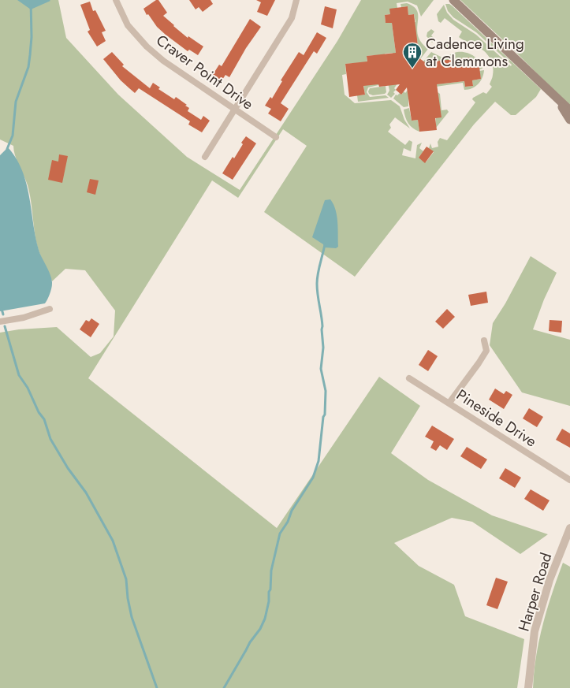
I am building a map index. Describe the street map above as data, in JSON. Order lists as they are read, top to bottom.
{
  "streets": {
    "street": ["Craver Point Drive", "Pineside Drive", "Harper Road"]
  },
  "places": {
    "building": ["Cadence Living at Clemmons"]
  }
}
